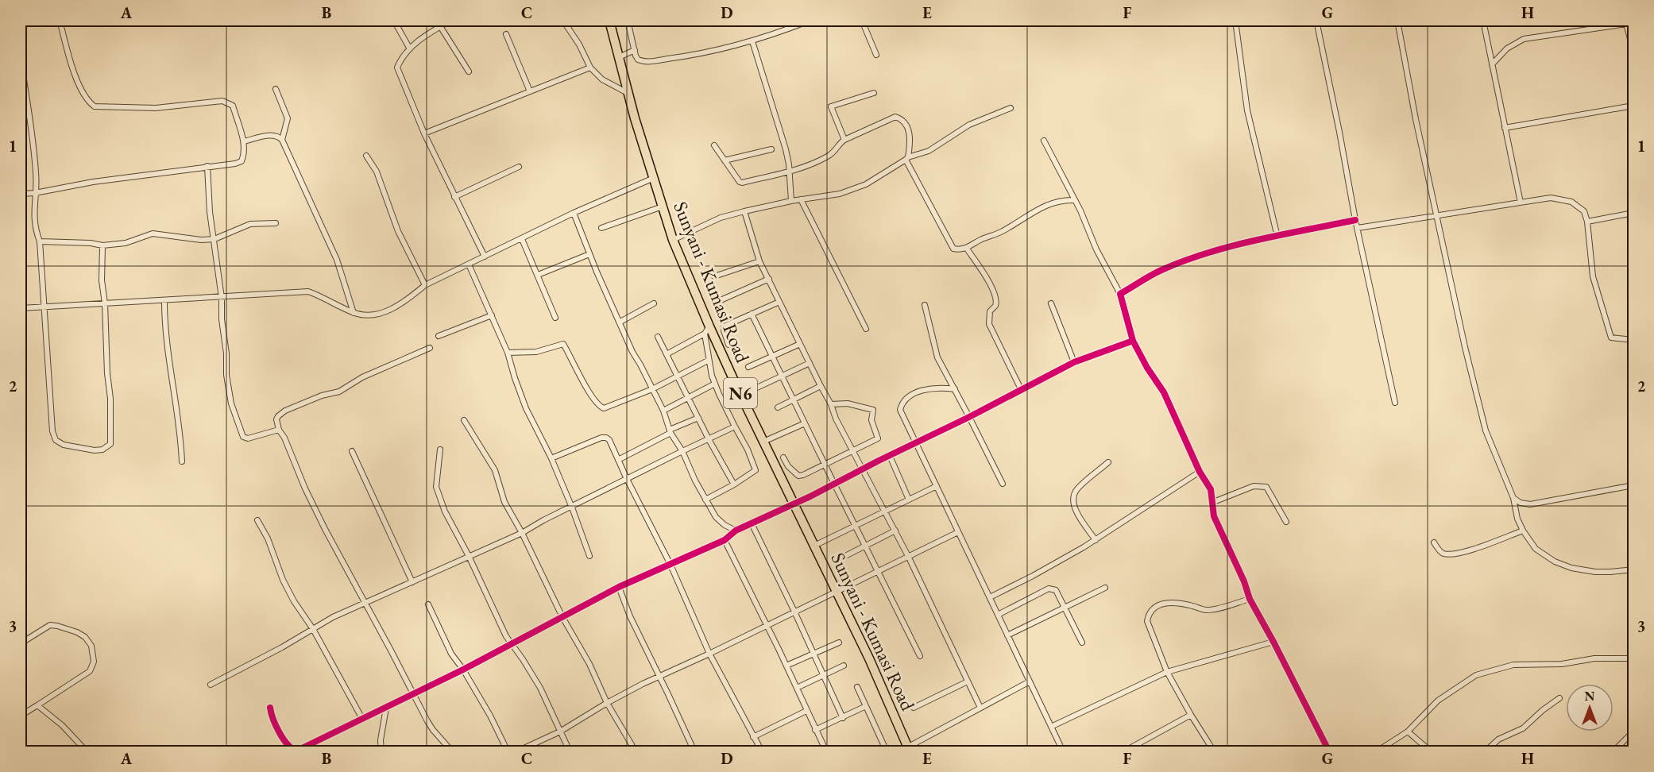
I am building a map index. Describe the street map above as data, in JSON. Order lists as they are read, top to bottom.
{
  "streets": {
    "main road": ["Sunyani - Kumasi Road", "N6"]
  },
  "north": "top",
  "grid": {
    "columns": [
      "A",
      "B",
      "C",
      "D",
      "E",
      "F",
      "G",
      "H"
    ],
    "rows": ["1", "2", "3"]
  }
}
